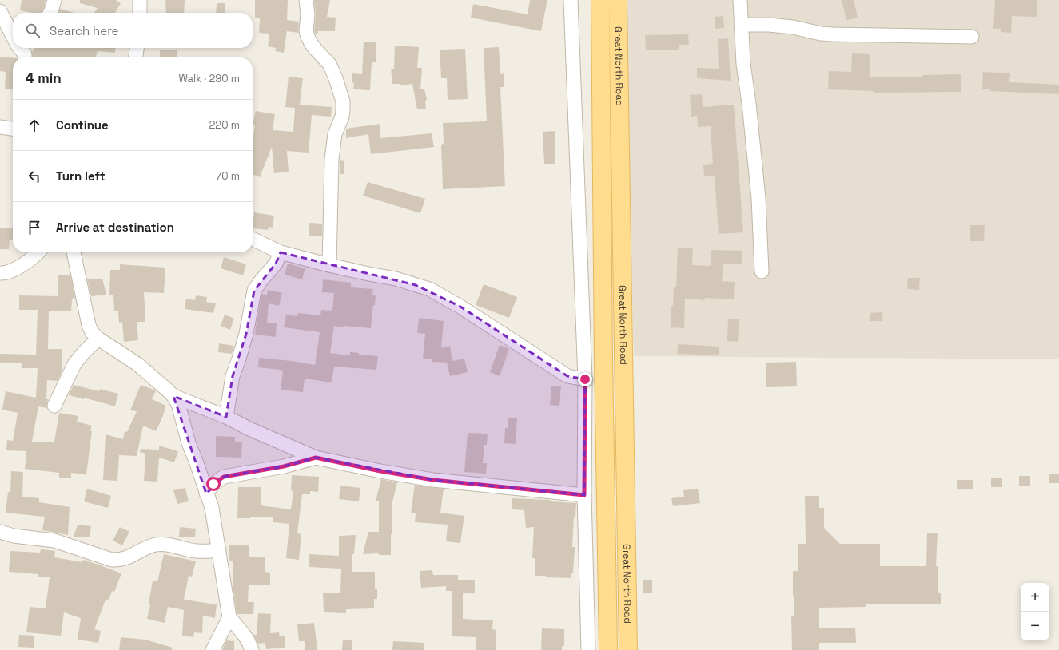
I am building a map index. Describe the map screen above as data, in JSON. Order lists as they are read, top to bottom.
{
  "streets": {
    "main road": ["Great North Road"]
  },
  "page": {
    "search": "Search here",
    "heading": ["4 min", "Walk · 290 m"],
    "list": [
      ["Continue", "220 m"],
      ["Turn left", "70 m"],
      "Arrive at destination"
    ],
    "map_buttons": ["+", "−"]
  }
}
